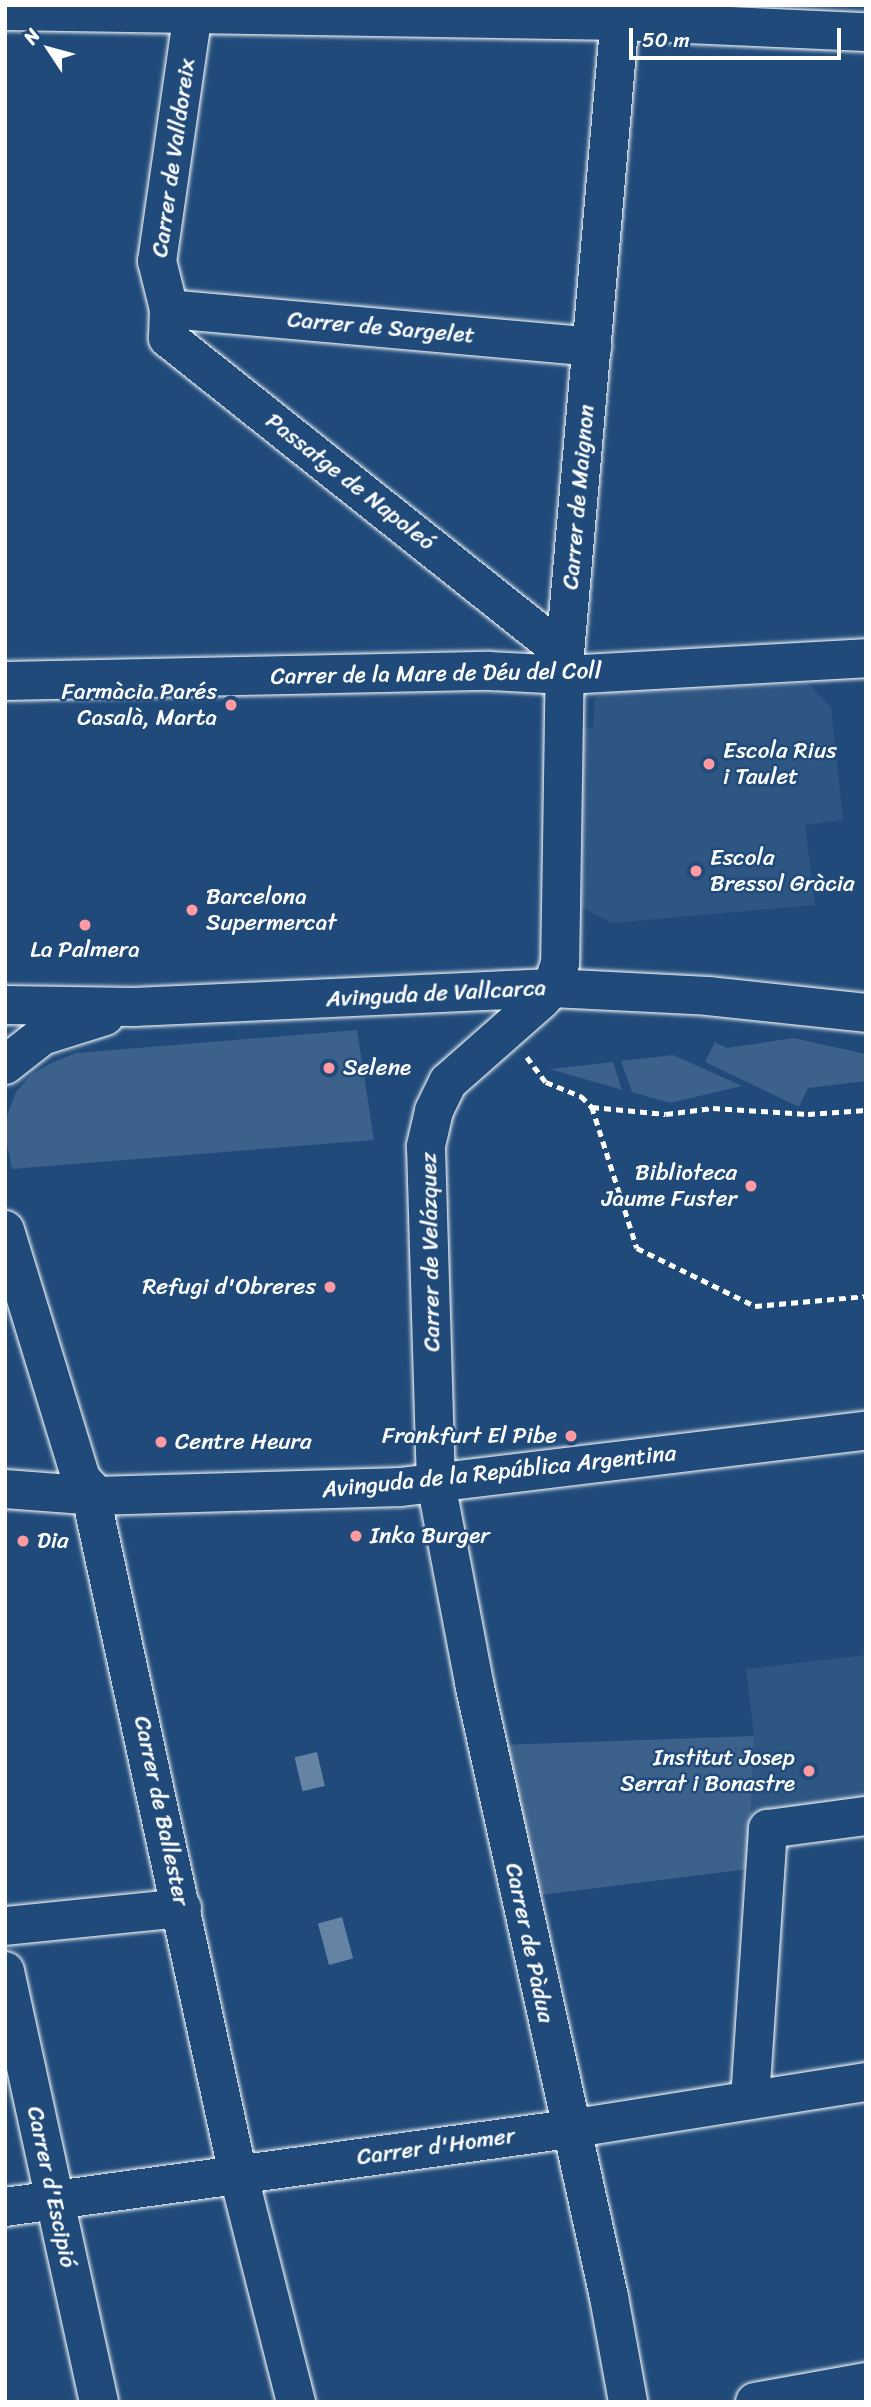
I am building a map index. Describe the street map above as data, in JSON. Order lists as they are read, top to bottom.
{
  "streets": {
    "street": [
      "Carrer de Valldoreix",
      "Carrer de Sargelet",
      "Passatge de Napoleó",
      "Carrer de Maignon",
      "Carrer de la Mare de Déu del Coll",
      "Avinguda de Vallcarca",
      "Carrer de Velázquez",
      "Avinguda de la República Argentina",
      "Carrer de Ballester",
      "Carrer de Pàdua",
      "Carrer d'Homer",
      "Carrer d'Escipió"
    ]
  },
  "crossings": [
    ["Carrer de Valldoreix", "Carrer de Sargelet"],
    ["Carrer de Valldoreix", "Passatge de Napoleó"],
    ["Carrer de Sargelet", "Passatge de Napoleó"],
    ["Carrer de Sargelet", "Carrer de Maignon"],
    ["Passatge de Napoleó", "Carrer de Maignon"],
    ["Passatge de Napoleó", "Carrer de la Mare de Déu del Coll"],
    ["Carrer de Maignon", "Carrer de la Mare de Déu del Coll"],
    ["Carrer de Maignon", "Avinguda de Vallcarca"],
    ["Carrer de Maignon", "Carrer de Velázquez"],
    ["Avinguda de Vallcarca", "Carrer de Velázquez"],
    ["Carrer de Velázquez", "Avinguda de la República Argentina"],
    ["Carrer de Velázquez", "Carrer de Pàdua"],
    ["Avinguda de la República Argentina", "Carrer de Ballester"],
    ["Avinguda de la República Argentina", "Carrer de Pàdua"],
    ["Carrer de Ballester", "Carrer d'Homer"],
    ["Carrer de Pàdua", "Carrer d'Homer"],
    ["Carrer d'Homer", "Carrer d'Escipió"]
  ],
  "places": [
    "Farmàcia Parés Casalà, Marta",
    "Escola Rius i Taulet",
    "Escola Bressol Gràcia",
    "Barcelona Supermercat",
    "La Palmera",
    "Selene",
    "Biblioteca Jaume Fuster",
    "Refugi d'Obreres",
    "Frankfurt El Pibe",
    "Centre Heura",
    "Inka Burger",
    "Dia",
    "Institut Josep Serrat i Bonastre"
  ],
  "scale_bar": "50 m",
  "north": "top left"
}
